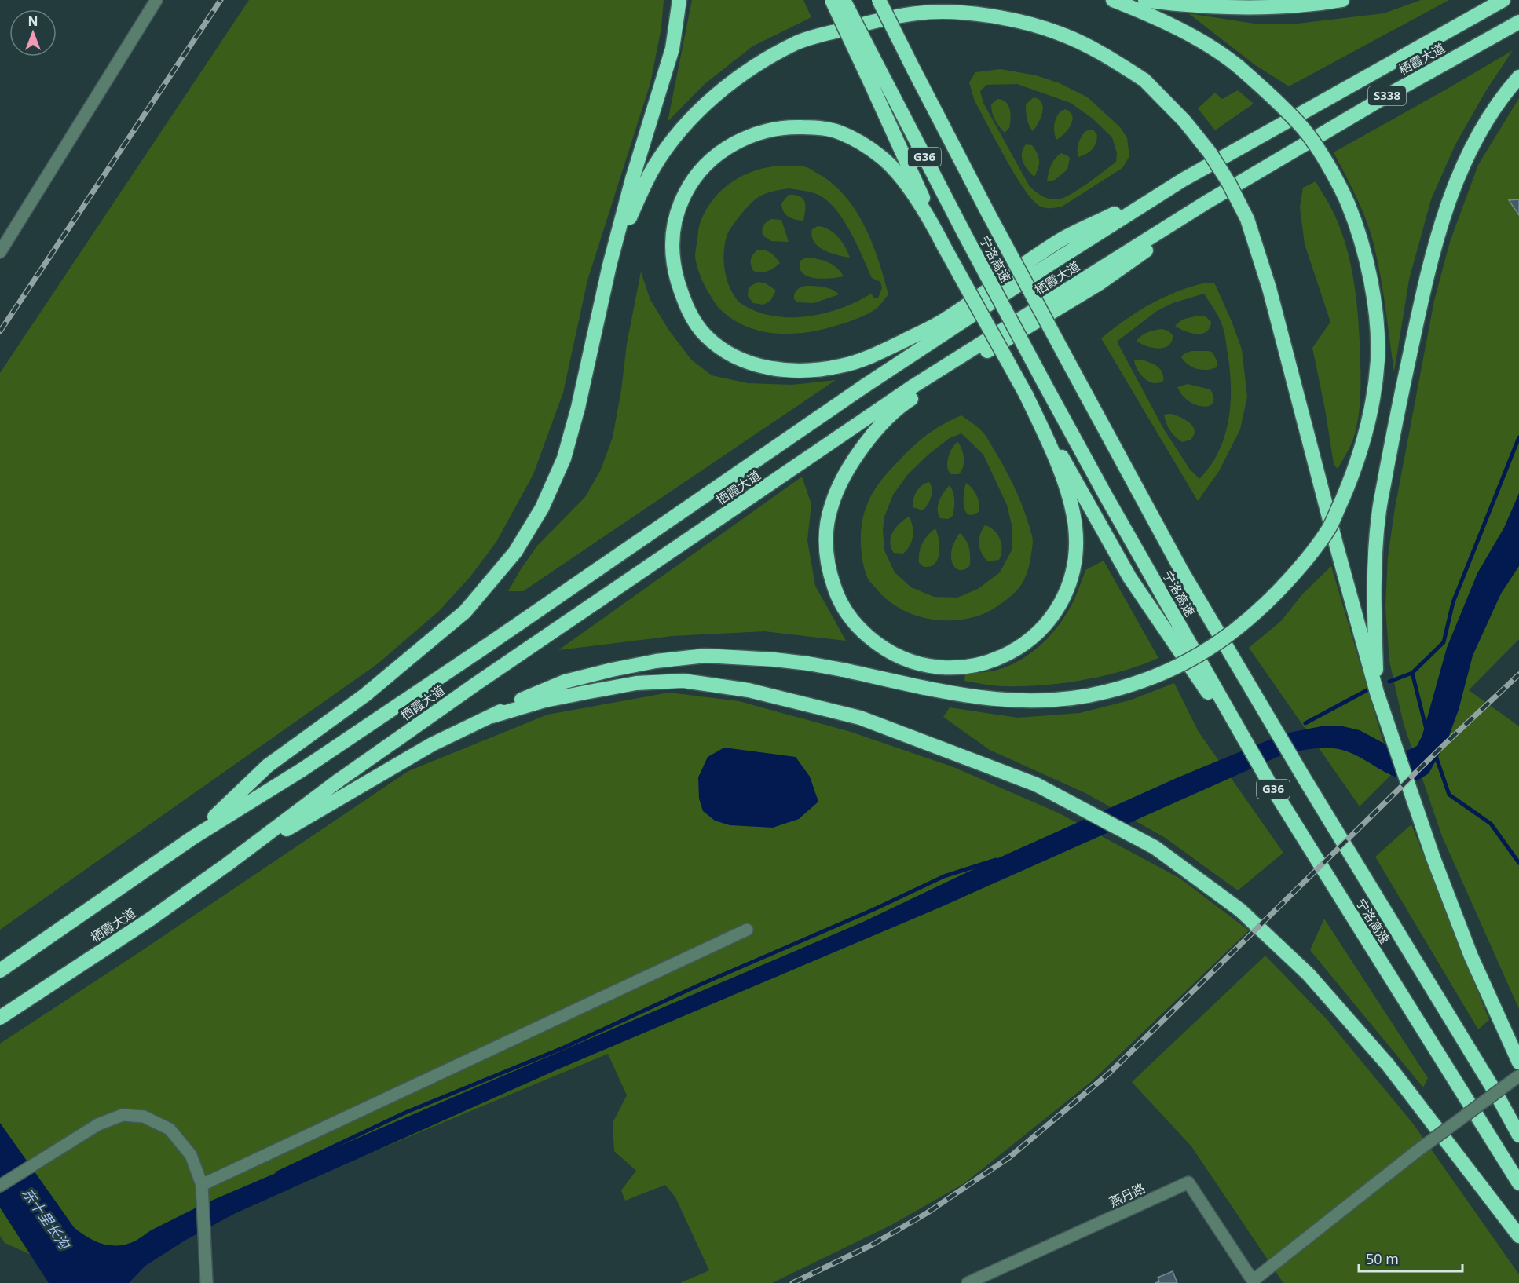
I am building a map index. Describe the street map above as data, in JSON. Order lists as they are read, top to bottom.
{
  "streets": {
    "highway": [
      "栖霞大道",
      "S338",
      "G36",
      "宁洛高速"
    ],
    "street": ["燕丹路"]
  },
  "water": ["东十里长沟"],
  "scale_bar": "50 m",
  "north": "top"
}
